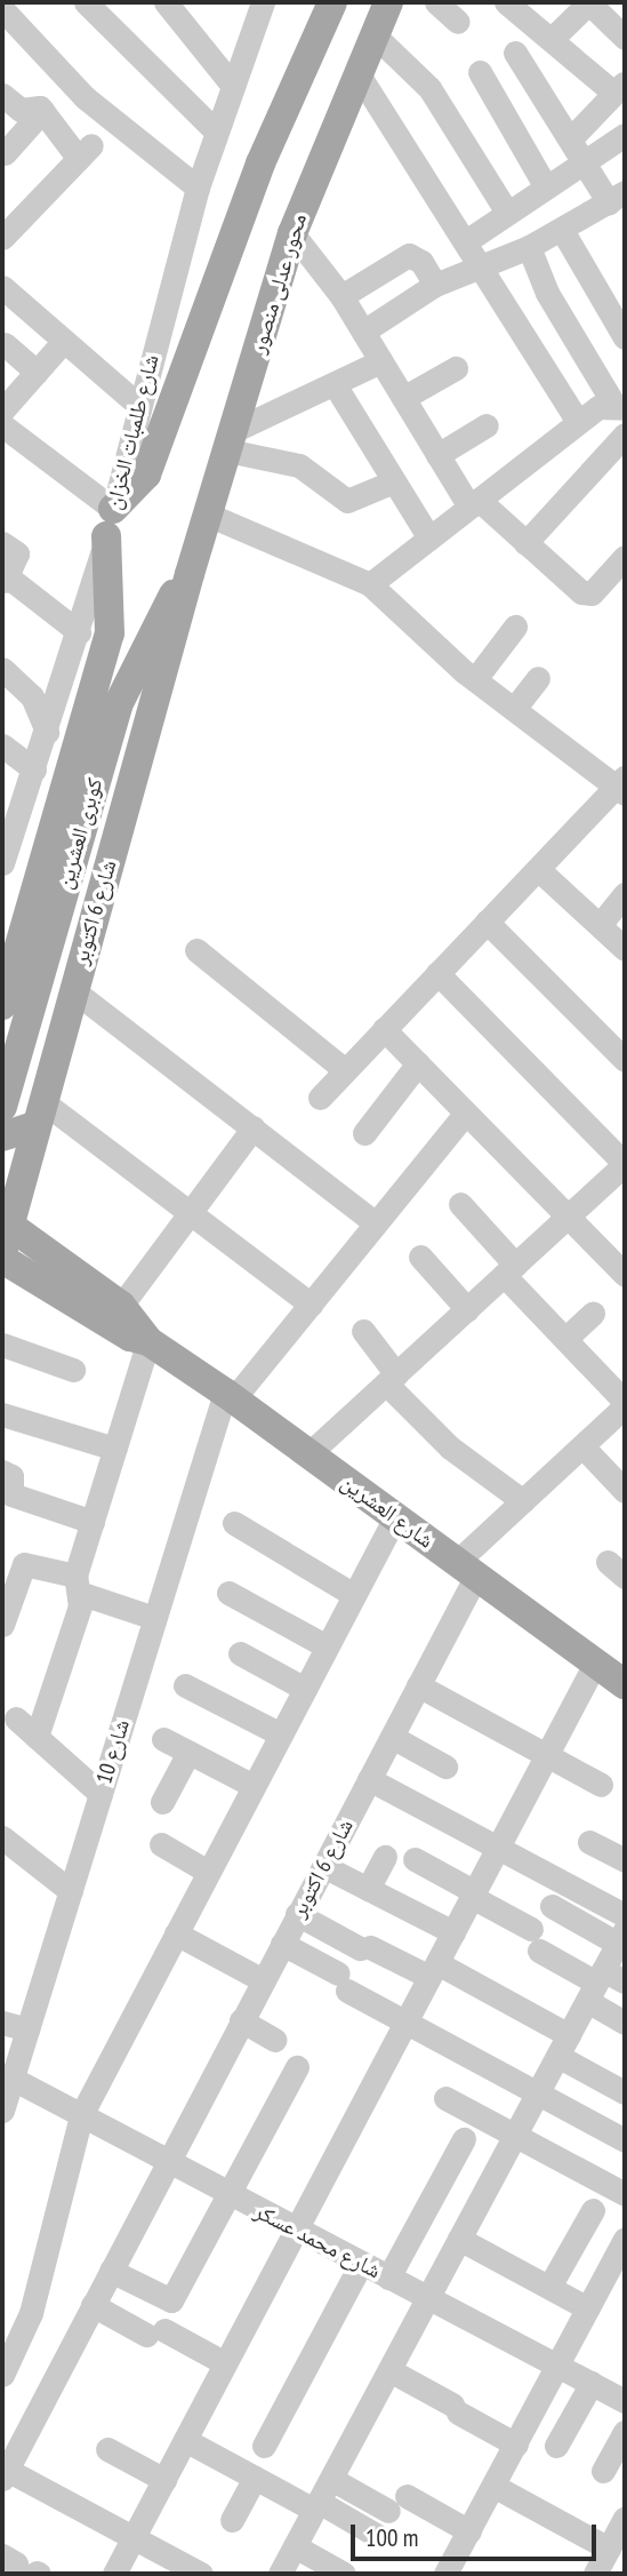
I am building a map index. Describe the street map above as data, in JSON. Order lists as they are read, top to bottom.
{
  "streets": {
    "main road": [
      "محور عدلى منصور",
      "كوبرى العشرين",
      "شارع 6 اكتوبر",
      "شارع العشرين"
    ],
    "street": ["شارع طلمبات الخزان", "شارع 10", "شارع محمد عسكر"]
  },
  "crossings": [
    ["محور عدلى منصور", "كوبرى العشرين"],
    ["محور عدلى منصور", "شارع 6 اكتوبر"],
    ["شارع طلمبات الخزان", "كوبرى العشرين"],
    ["كوبرى العشرين", "شارع 6 اكتوبر"],
    ["شارع 6 اكتوبر", "شارع العشرين"],
    ["شارع 6 اكتوبر", "شارع محمد عسكر"],
    ["شارع العشرين", "شارع 10"],
    ["شارع 10", "شارع محمد عسكر"]
  ],
  "scale_bar": "100 m"
}
